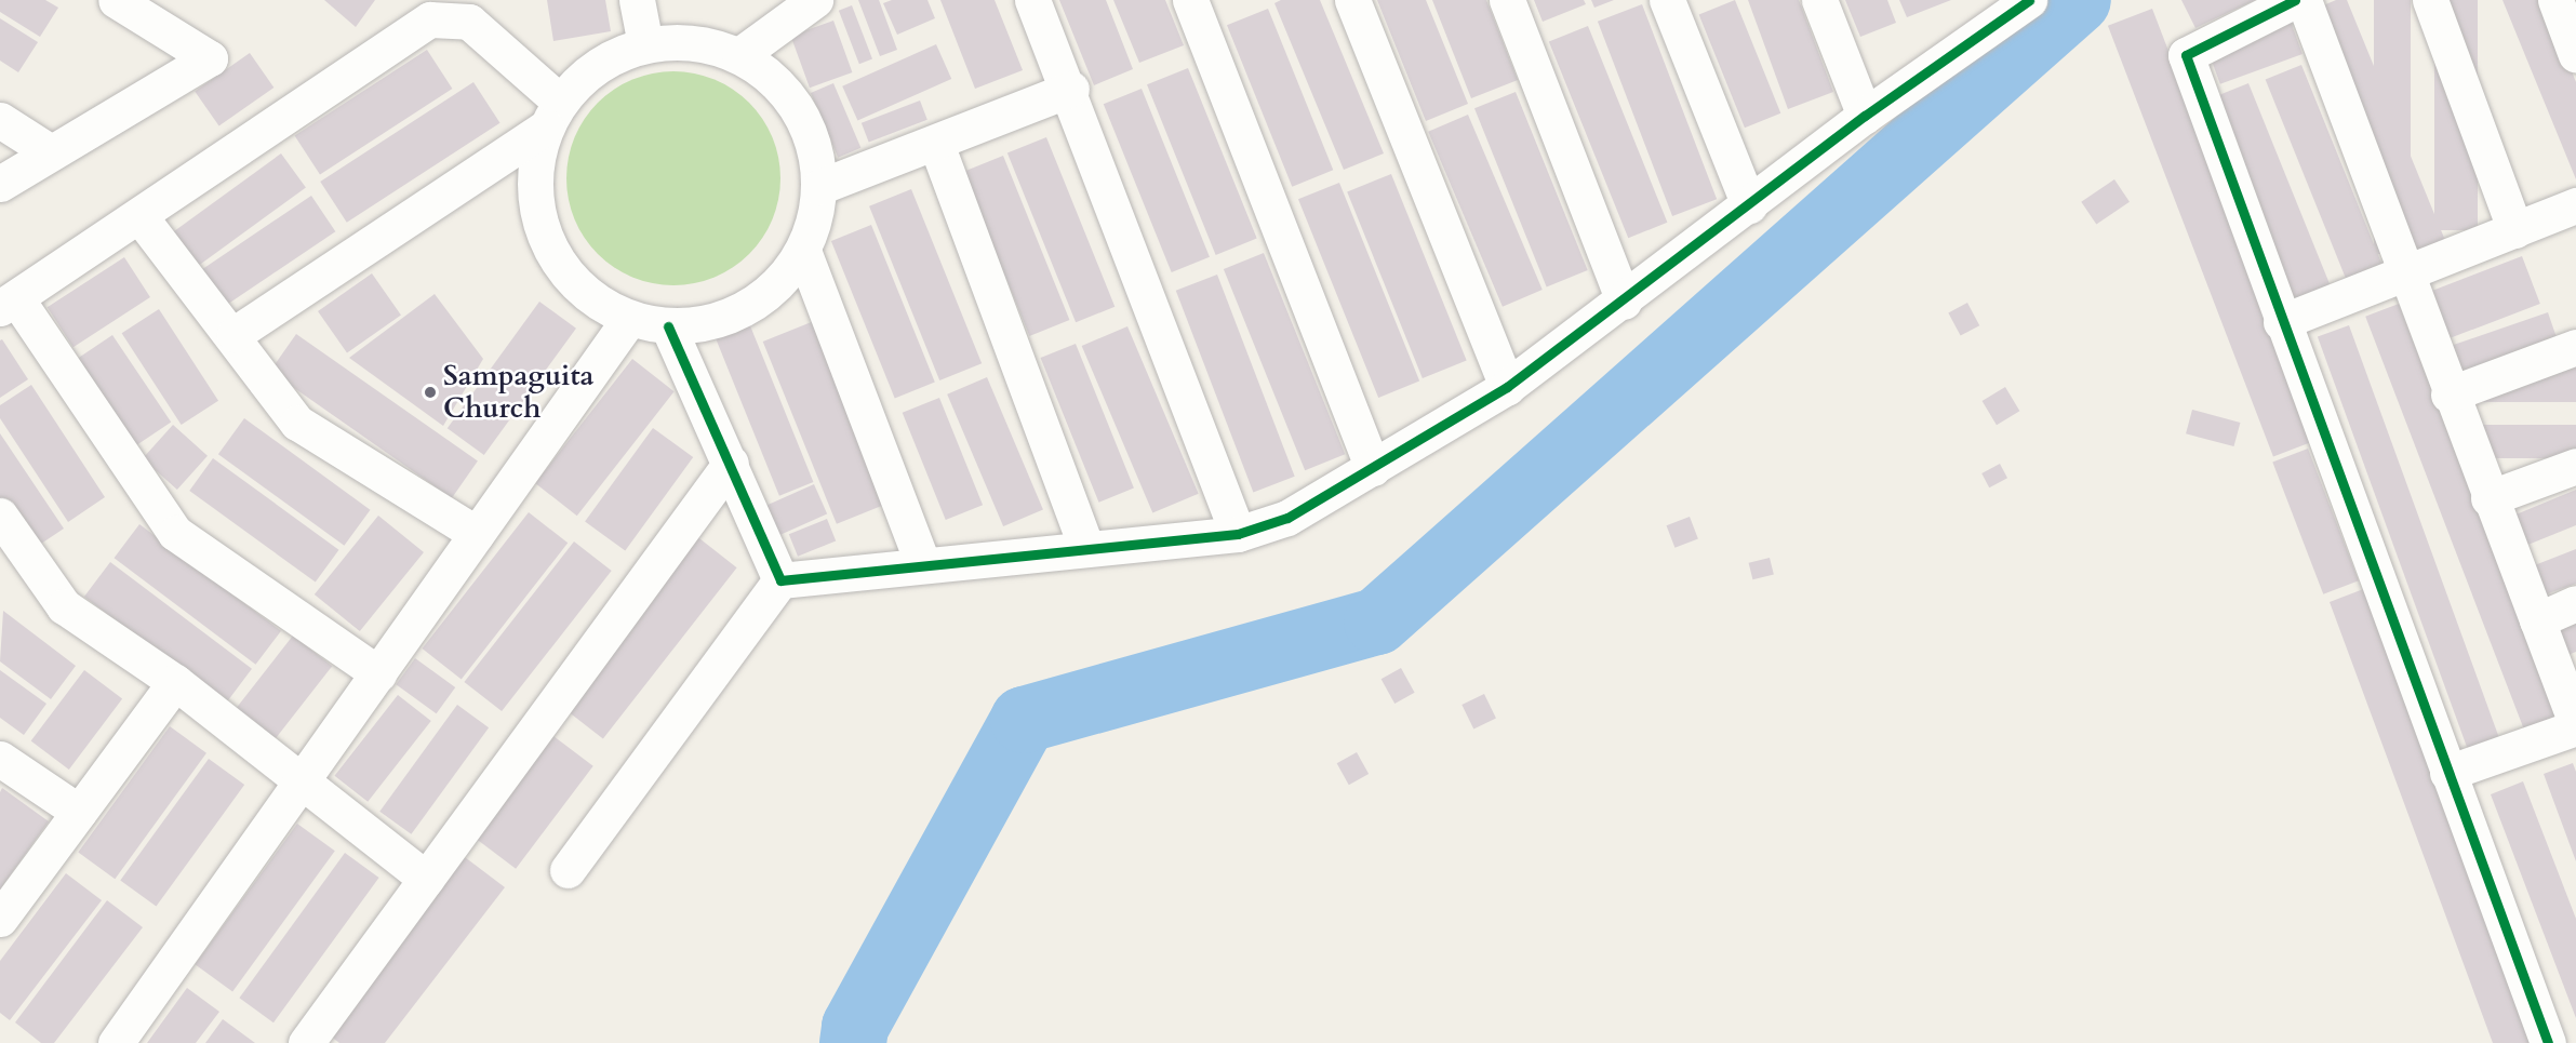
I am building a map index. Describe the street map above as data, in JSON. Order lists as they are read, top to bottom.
{
  "places": ["Sampaguita Church"]
}
